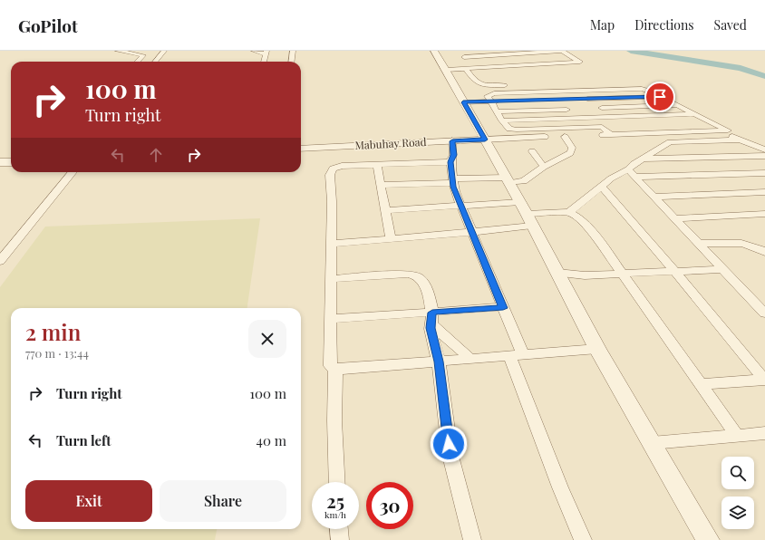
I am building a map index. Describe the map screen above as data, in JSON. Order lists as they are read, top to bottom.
{
  "streets": {
    "street": ["Mabuhay Road"]
  },
  "page": {
    "header": "GoPilot",
    "nav": ["Map", "Directions", "Saved"],
    "turn": ["100 m", "Turn right"],
    "heading": ["2 min", "770 m · 13:44"],
    "list": [
      {
        "name": "Turn right",
        "value": "100 m"
      },
      {
        "name": "Turn left",
        "value": "40 m"
      }
    ],
    "buttons": ["Exit", "Share"],
    "speed": "25 km/h",
    "limit": "30"
  }
}
